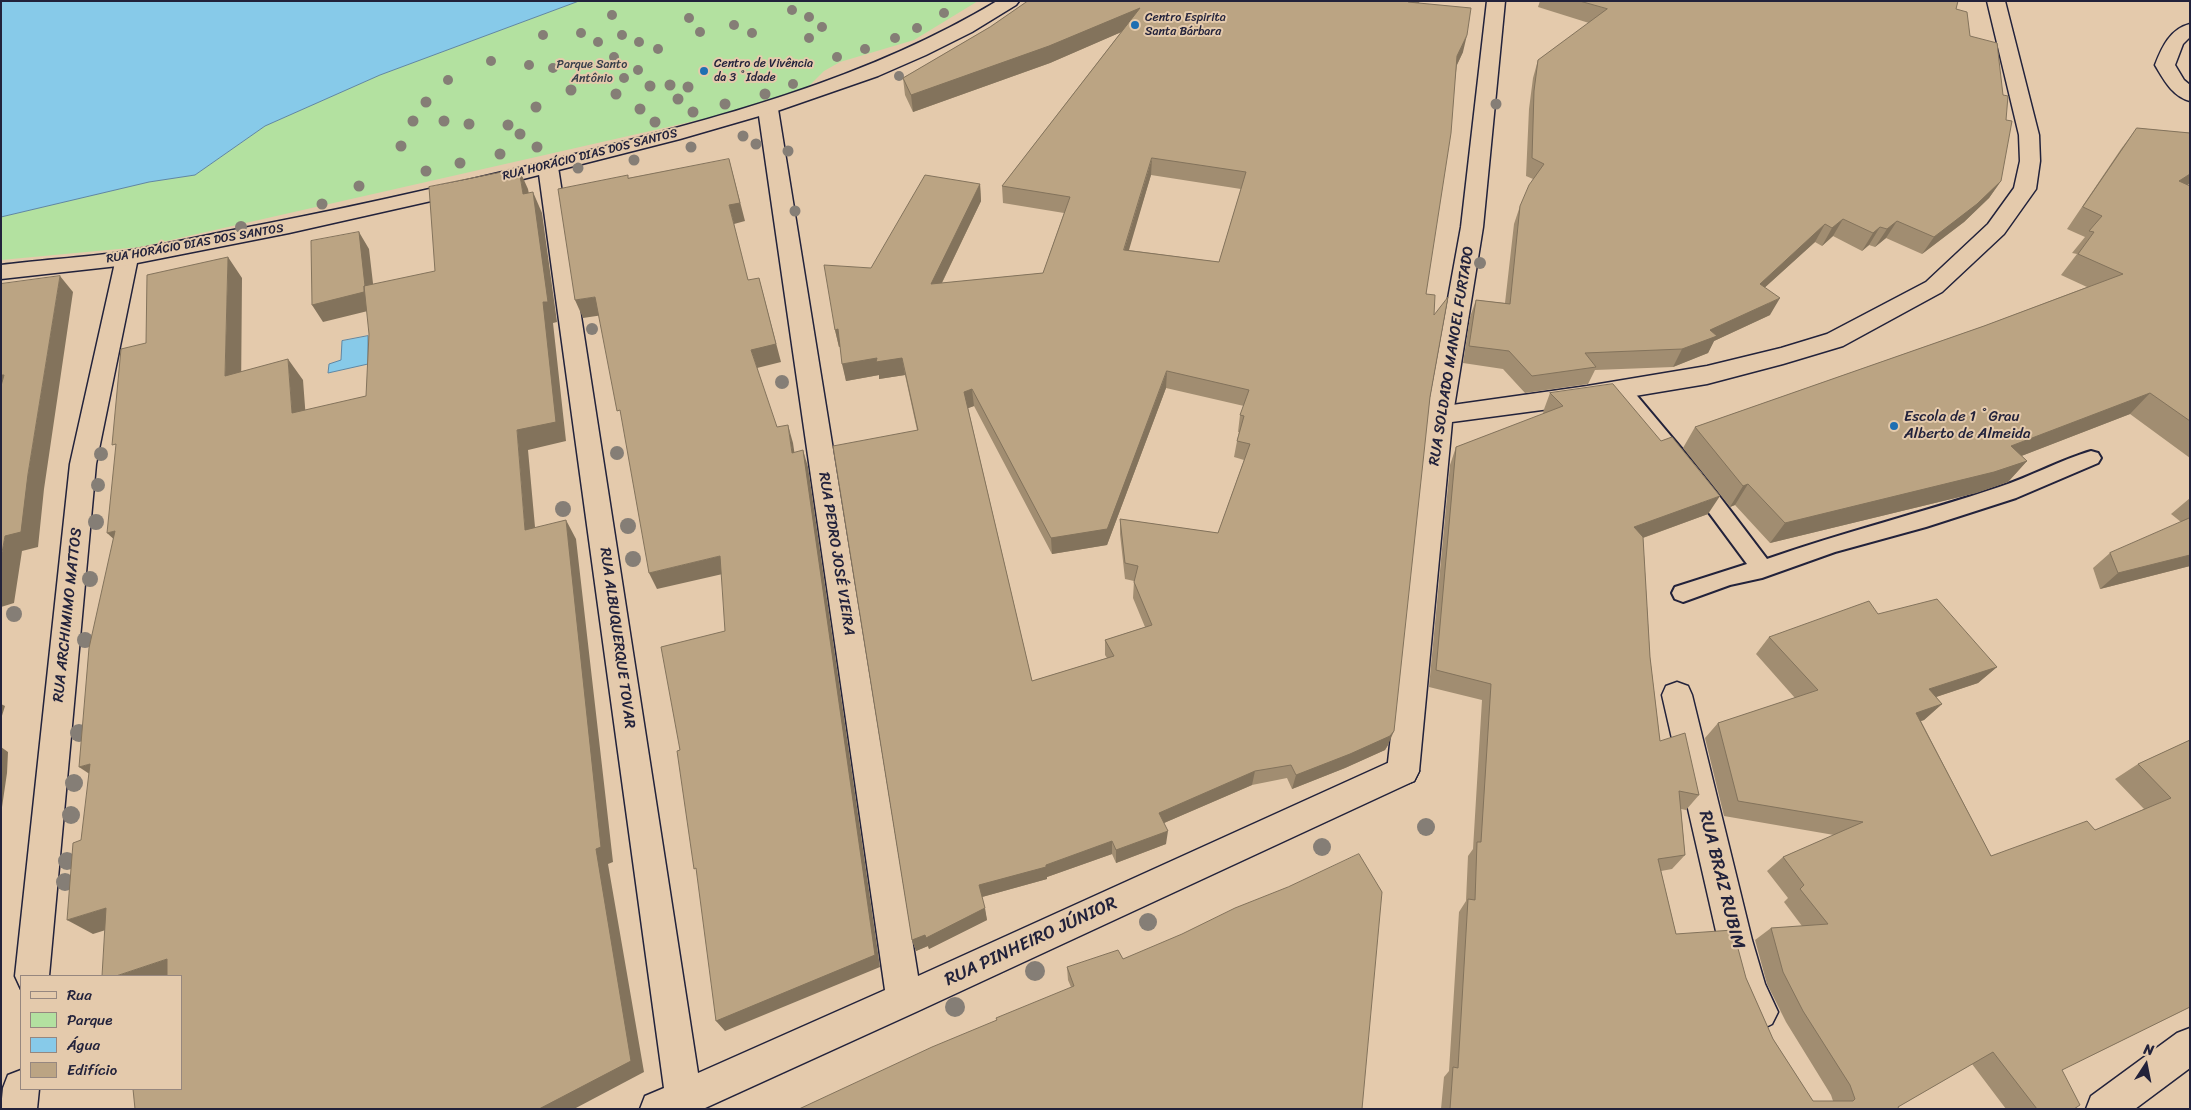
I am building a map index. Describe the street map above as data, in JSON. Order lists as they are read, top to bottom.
{
  "streets": {
    "street": [
      "RUA HORÁCIO DIAS DOS SANTOS",
      "RUA SOLDADO MANOEL FURTADO",
      "RUA PEDRO JOSÉ VIEIRA",
      "RUA ARCHIMIMO MATTOS",
      "RUA ALBUQUERQUE TOVAR",
      "RUA BRAZ RUBIM",
      "RUA PINHEIRO JÚNIOR"
    ]
  },
  "crossings": [
    ["RUA HORÁCIO DIAS DOS SANTOS", "RUA PEDRO JOSÉ VIEIRA"],
    ["RUA HORÁCIO DIAS DOS SANTOS", "RUA ARCHIMIMO MATTOS"],
    ["RUA HORÁCIO DIAS DOS SANTOS", "RUA ALBUQUERQUE TOVAR"],
    ["RUA SOLDADO MANOEL FURTADO", "RUA PINHEIRO JÚNIOR"],
    ["RUA PEDRO JOSÉ VIEIRA", "RUA PINHEIRO JÚNIOR"],
    ["RUA ALBUQUERQUE TOVAR", "RUA PINHEIRO JÚNIOR"]
  ],
  "parks": ["Parque Santo Antônio"],
  "places": ["Centro Espirita Santa Bárbara", "Centro de Vivência da 3˚ Idade", "Escola de 1˚ Grau Alberto de Almeida"],
  "legend": [
    "Rua",
    "Parque",
    "Água",
    "Edifício"
  ],
  "north": "top"
}
